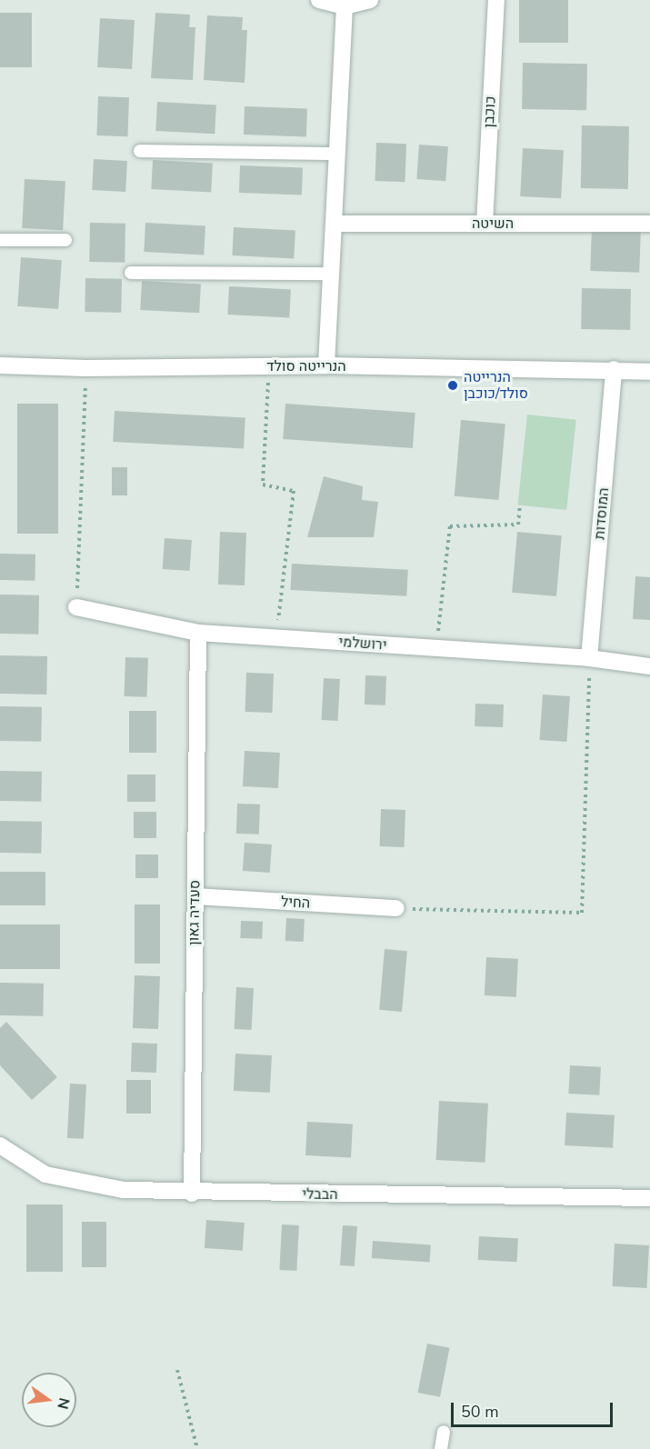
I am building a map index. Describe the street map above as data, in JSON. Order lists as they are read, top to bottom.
{
  "streets": {
    "street": [
      "כוכבן",
      "השיטה",
      "הנרייטה סולד",
      "המוסדות",
      "ירושלמי",
      "החיל",
      "סעדיה גאון",
      "הבבלי"
    ]
  },
  "crossings": [
    ["כוכבן", "השיטה"],
    ["הנרייטה סולד", "המוסדות"],
    ["המוסדות", "ירושלמי"],
    ["ירושלמי", "סעדיה גאון"],
    ["החיל", "סעדיה גאון"],
    ["סעדיה גאון", "הבבלי"]
  ],
  "places": ["הנרייטה סולד/כוכבן"],
  "scale_bar": "50 m",
  "north": "right"
}
